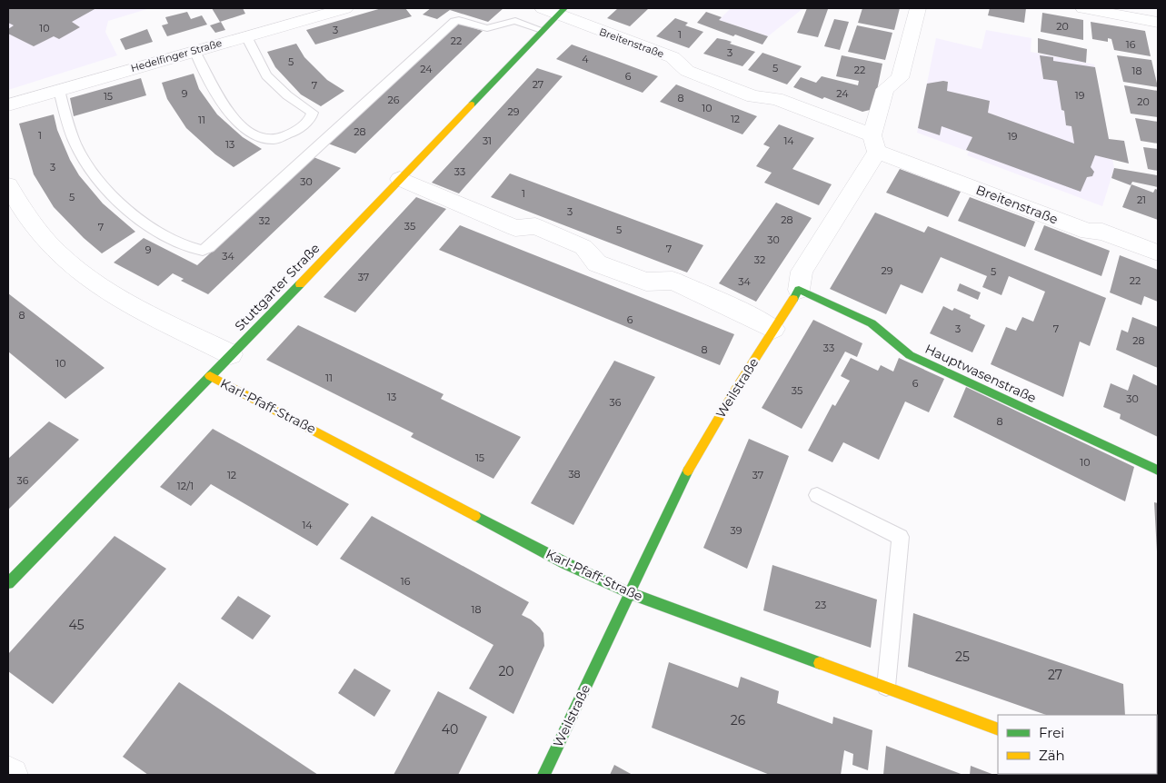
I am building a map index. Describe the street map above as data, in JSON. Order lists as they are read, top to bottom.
{
  "streets": {
    "street": [
      "Breitenstraße",
      "Hedelfinger Straße",
      "Stuttgarter Straße",
      "Hauptwasenstraße",
      "Weilstraße",
      "Karl-Pfaff-Straße"
    ]
  },
  "crossings": [
    ["Breitenstraße", "Stuttgarter Straße"],
    ["Breitenstraße", "Weilstraße"],
    ["Stuttgarter Straße", "Karl-Pfaff-Straße"],
    ["Hauptwasenstraße", "Weilstraße"],
    ["Weilstraße", "Karl-Pfaff-Straße"]
  ],
  "house_numbers": [
    "20",
    "10",
    "3",
    "1",
    "22",
    "16",
    "3",
    "4",
    "5",
    "5",
    "24",
    "22",
    "18",
    "6",
    "27",
    "7",
    "9",
    "24",
    "19",
    "15",
    "8",
    "26",
    "20",
    "10",
    "29",
    "12",
    "11",
    "28",
    "1",
    "19",
    "31",
    "14",
    "13",
    "3",
    "33",
    "30",
    "1",
    "5",
    "21",
    "3",
    "28",
    "32",
    "35",
    "7",
    "5",
    "30",
    "7",
    "9",
    "34",
    "32",
    "29",
    "5",
    "37",
    "22",
    "34",
    "8",
    "6",
    "3",
    "7",
    "28",
    "33",
    "8",
    "10",
    "11",
    "6",
    "35",
    "13",
    "30",
    "36",
    "8",
    "15",
    "10",
    "38",
    "12",
    "37",
    "36",
    "12/1",
    "14",
    "39",
    "16",
    "23",
    "18",
    "45",
    "25",
    "20",
    "27",
    "26",
    "40"
  ],
  "legend": ["Frei", "Zäh"]
}
